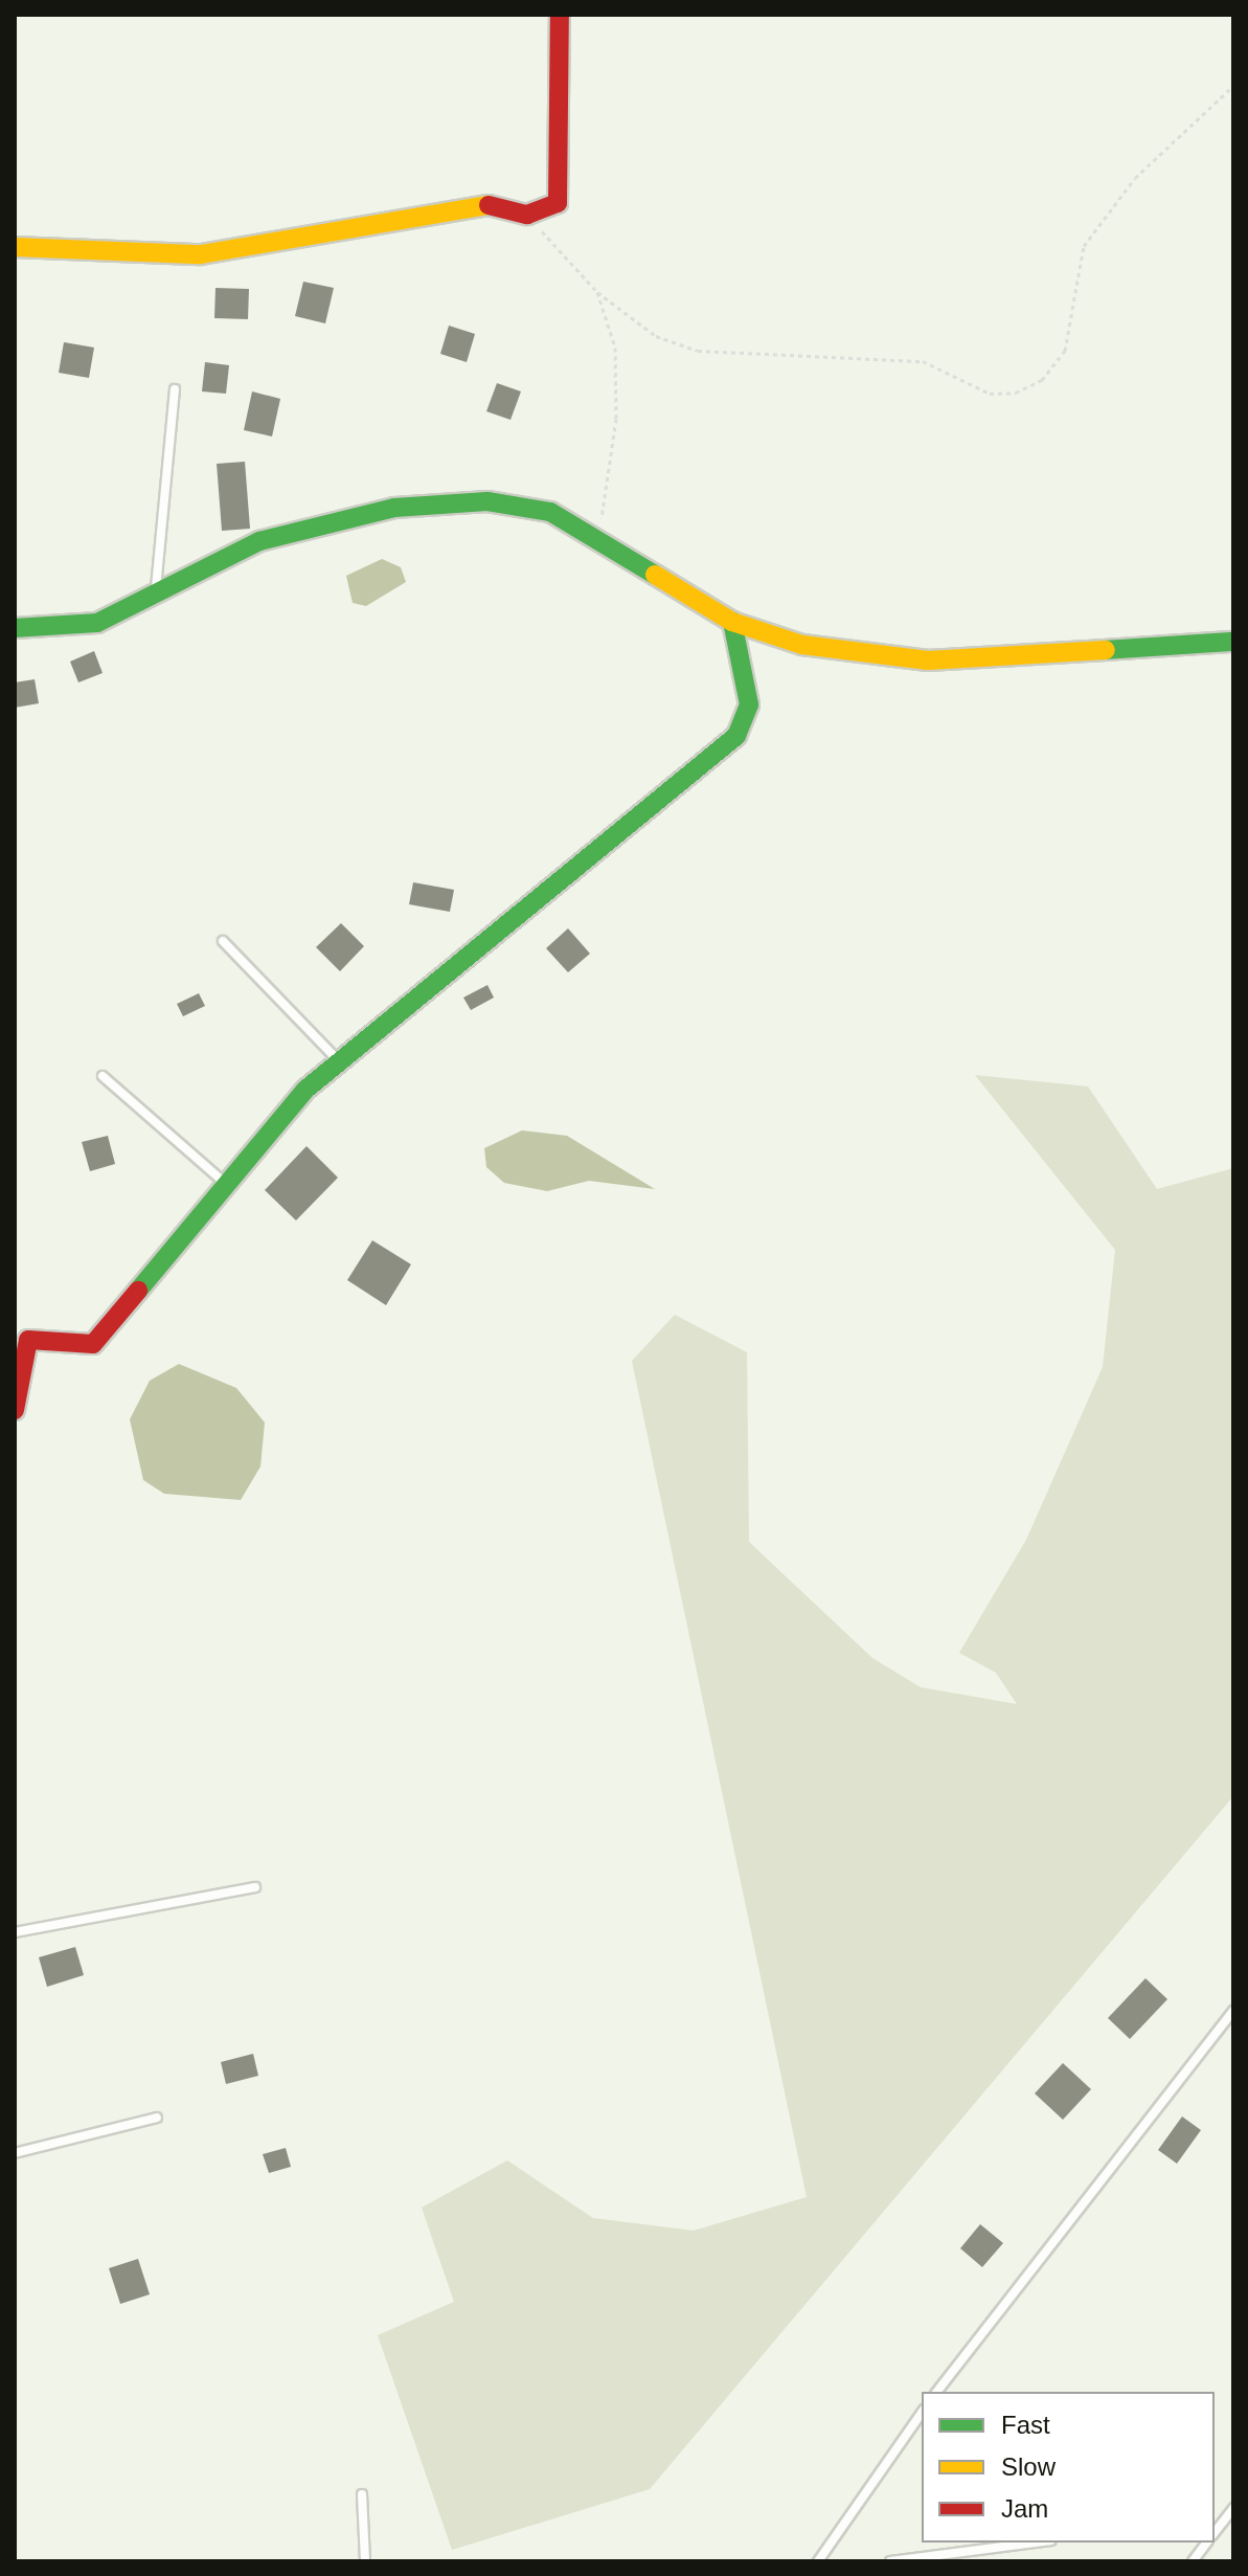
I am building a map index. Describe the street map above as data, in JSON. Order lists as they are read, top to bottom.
{
  "legend": ["Fast", "Slow", "Jam"]
}
